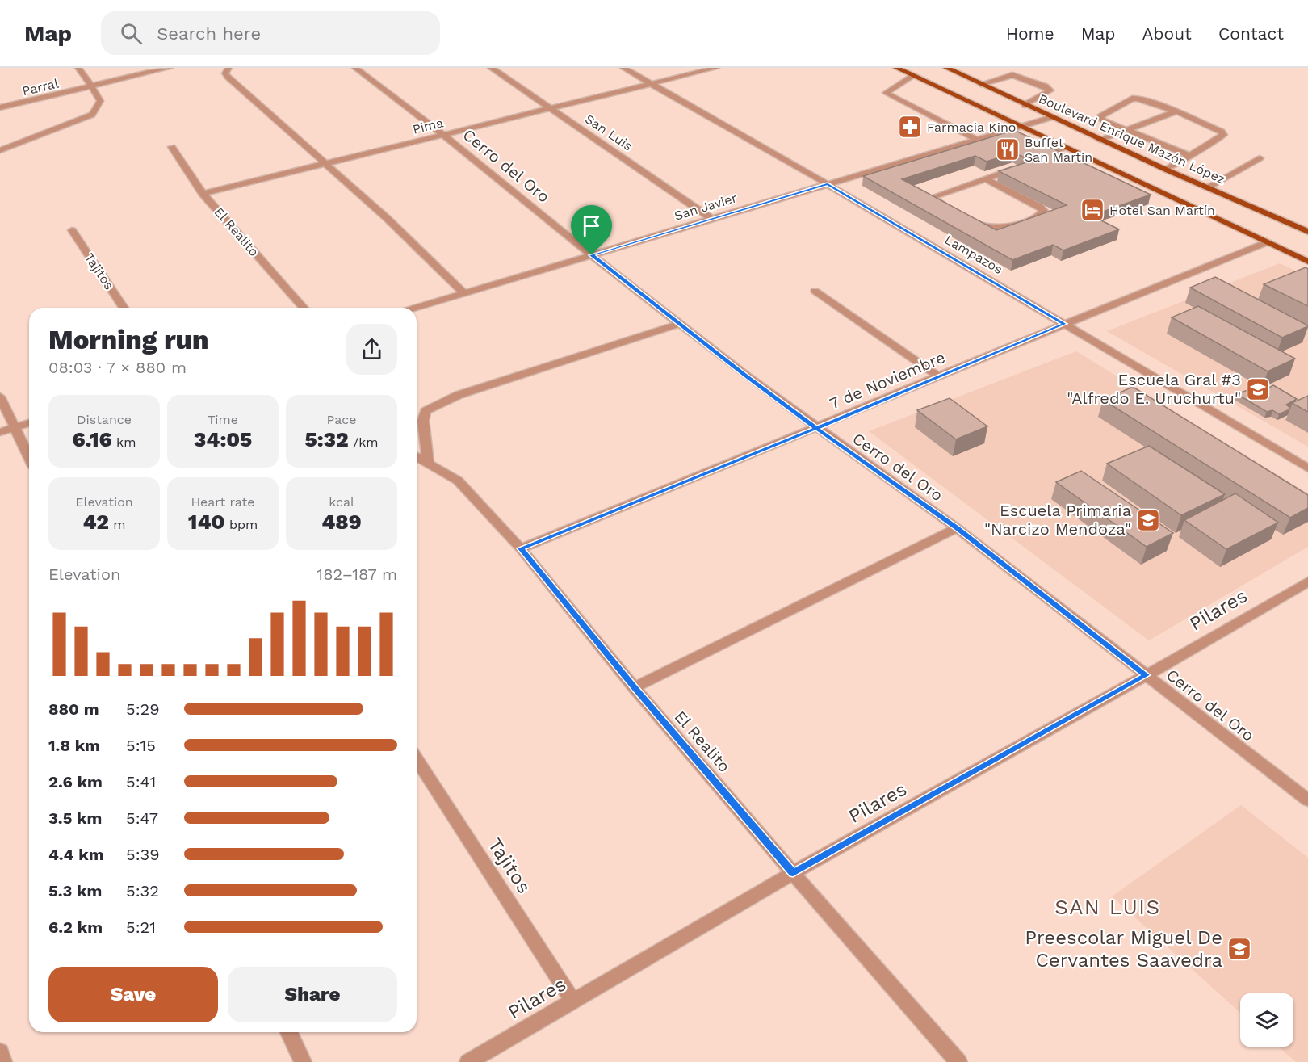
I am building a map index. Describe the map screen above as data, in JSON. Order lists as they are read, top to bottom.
{
  "streets": {
    "main road": ["Boulevard Enrique Mazón López"],
    "street": [
      "Parral",
      "Pima",
      "San Luis",
      "Cerro del Oro",
      "San Javier",
      "El Realito",
      "Lampazos",
      "Tajitos",
      "7 de Noviembre",
      "Pilares"
    ]
  },
  "crossings": [
    ["Pima", "San Luis"],
    ["Pima", "Cerro del Oro"],
    ["Pima", "El Realito"],
    ["Pima", "Lampazos"],
    ["San Luis", "San Javier"],
    ["Boulevard Enrique Mazón López", "San Javier"],
    ["Cerro del Oro", "San Javier"],
    ["Cerro del Oro", "7 de Noviembre"],
    ["Cerro del Oro", "Pilares"],
    ["San Javier", "Lampazos"],
    ["El Realito", "7 de Noviembre"],
    ["El Realito", "Pilares"],
    ["Lampazos", "7 de Noviembre"],
    ["Tajitos", "Pilares"]
  ],
  "districts": ["SAN LUIS"],
  "places": {
    "pharmacy": ["Farmacia Kino"],
    "restaurant": ["Buffet San Martin"],
    "hotel": ["Hotel San Martín"],
    "school or university": ["Escuela Gral #3 \"Alfredo E. Uruchurtu\"", "Escuela Primaria \"Narcizo Mendoza\"", "Preescolar Miguel De Cervantes Saavedra"]
  },
  "page": {
    "header": "Map",
    "search": "Search here",
    "nav": [
      "Home",
      "Map",
      "About",
      "Contact"
    ],
    "heading": ["Morning run", "08:03 · 7 × 880 m"],
    "stats": [
      ["Distance", "6.16 km"],
      ["Time", "34:05"],
      ["Pace", "5:32 /km"],
      ["Elevation", "42 m"],
      ["Heart rate", "140 bpm"],
      ["kcal", "489"]
    ],
    "chart": ["Elevation", "182–187 m"],
    "list": [
      {
        "name": "880 m",
        "note": "5:29"
      },
      {
        "name": "1.8 km",
        "note": "5:15"
      },
      {
        "name": "2.6 km",
        "note": "5:41"
      },
      {
        "name": "3.5 km",
        "note": "5:47"
      },
      {
        "name": "4.4 km",
        "note": "5:39"
      },
      {
        "name": "5.3 km",
        "note": "5:32"
      },
      {
        "name": "6.2 km",
        "note": "5:21"
      }
    ],
    "buttons": ["Save", "Share"]
  }
}
